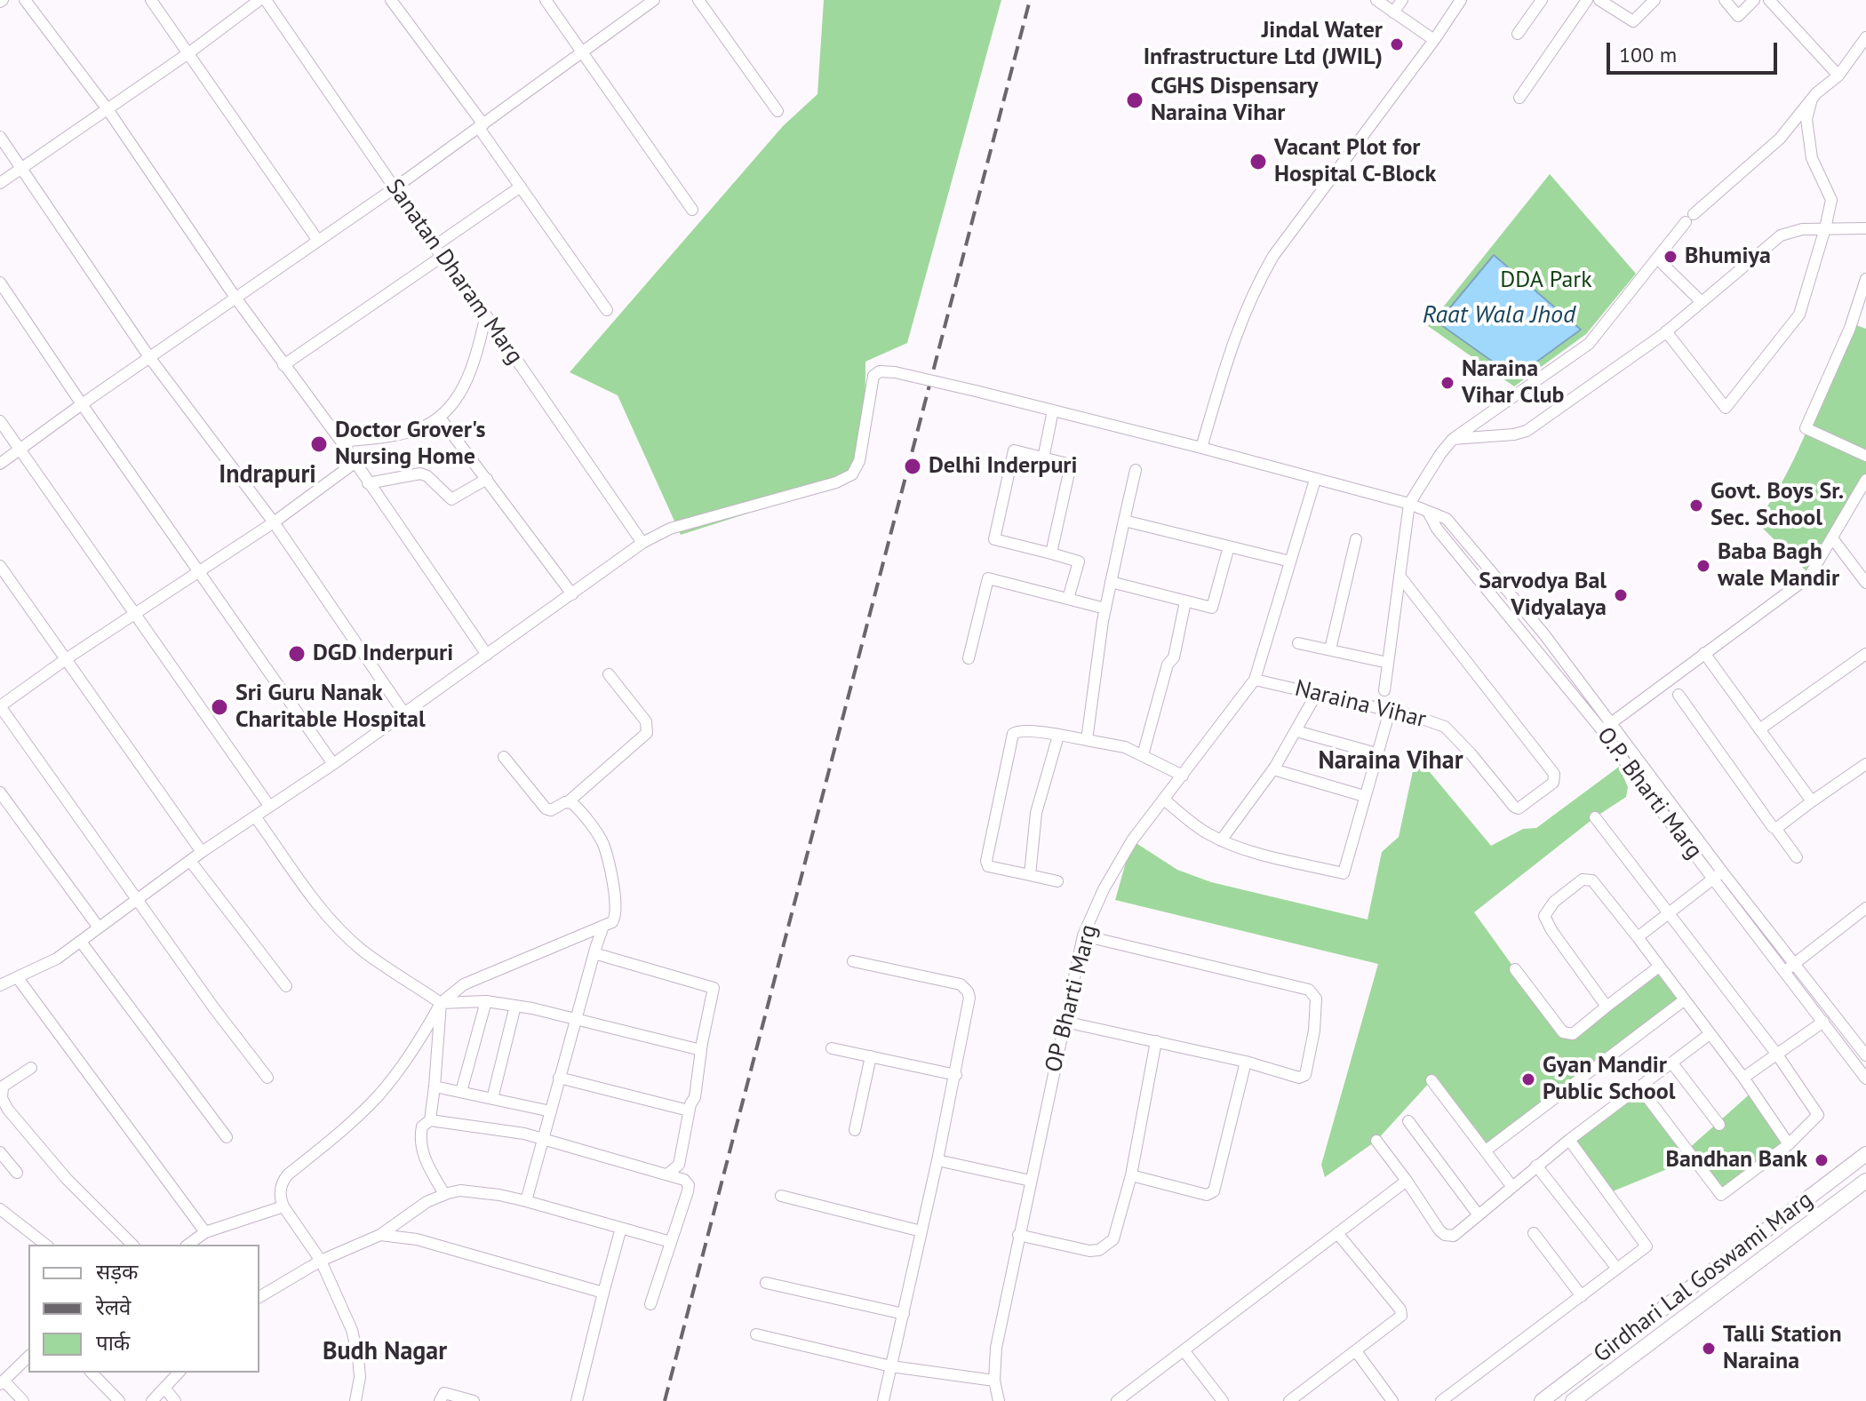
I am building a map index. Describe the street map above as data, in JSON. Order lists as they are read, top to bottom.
{
  "streets": {
    "main road": ["Girdhari Lal Goswami Marg"],
    "street": [
      "Sanatan Dharam Marg",
      "Naraina Vihar",
      "O.P. Bharti Marg",
      "OP Bharti Marg"
    ]
  },
  "crossings": [
    ["Sanatan Dharam Marg", "O.P. Bharti Marg"],
    ["Naraina Vihar", "OP Bharti Marg"],
    ["O.P. Bharti Marg", "OP Bharti Marg"]
  ],
  "districts": ["Indrapuri", "Naraina Vihar", "Budh Nagar"],
  "water": ["Raat Wala Jhod"],
  "parks": ["DDA Park"],
  "places": [
    "Jindal Water Infrastructure Ltd (JWIL)",
    "CGHS Dispensary Naraina Vihar",
    "Vacant Plot for Hospital C-Block",
    "Bhumiya",
    "Naraina Vihar Club",
    "Doctor Grover's Nursing Home",
    "Delhi Inderpuri",
    "Govt. Boys Sr. Sec. School",
    "Baba Bagh wale Mandir",
    "Sarvodya Bal Vidyalaya",
    "DGD Inderpuri",
    "Sri Guru Nanak Charitable Hospital",
    "Gyan Mandir Public School",
    "Bandhan Bank",
    "Talli Station Naraina"
  ],
  "legend": ["सड़क", "रेलवे", "पार्क"],
  "scale_bar": "100 m"
}
